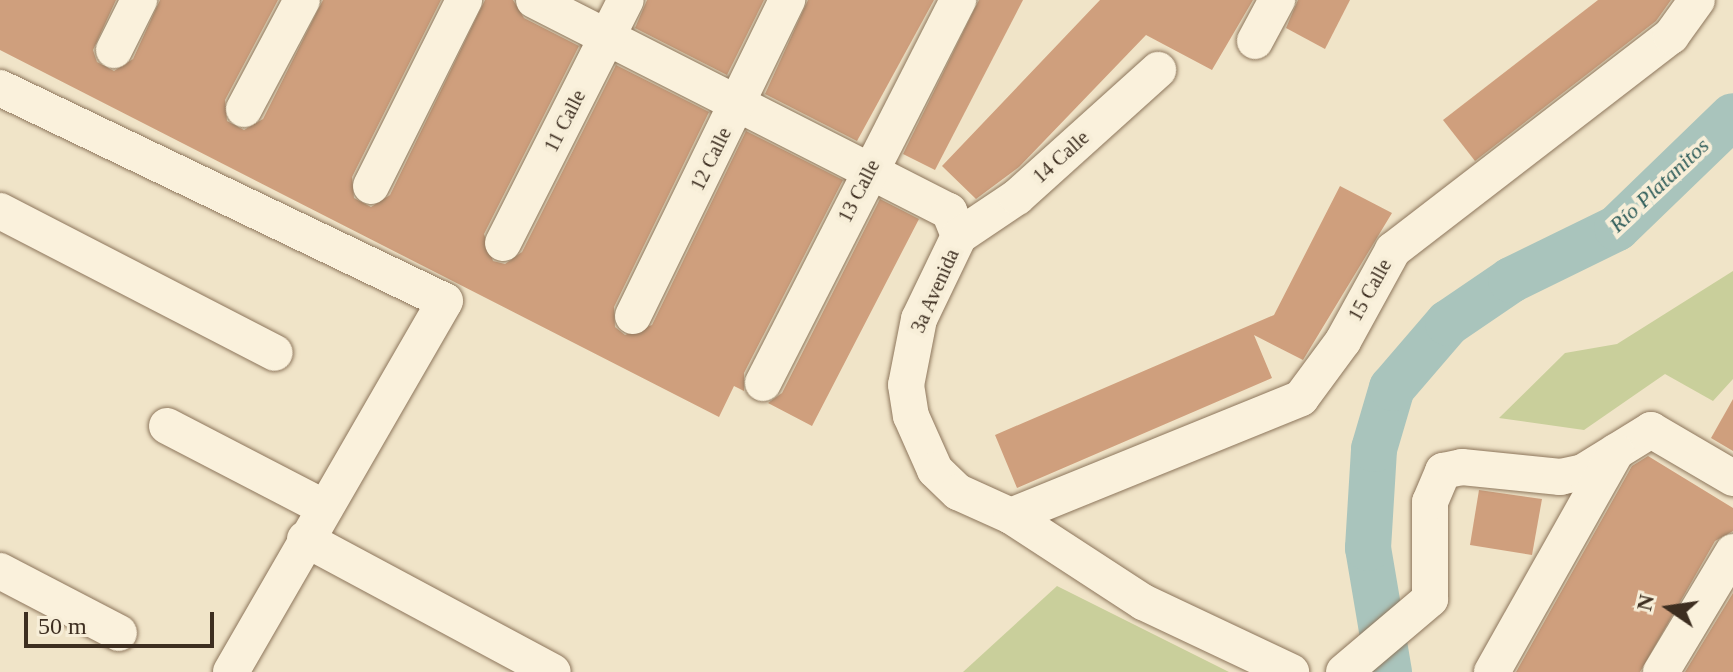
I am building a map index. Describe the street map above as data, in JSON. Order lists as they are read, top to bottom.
{
  "streets": {
    "street": [
      "11 Calle",
      "14 Calle",
      "12 Calle",
      "13 Calle",
      "15 Calle",
      "3a Avenida"
    ]
  },
  "crossings": [
    ["11 Calle", "3a Avenida"],
    ["14 Calle", "3a Avenida"],
    ["12 Calle", "3a Avenida"],
    ["13 Calle", "3a Avenida"],
    ["15 Calle", "3a Avenida"]
  ],
  "water": ["Río Platanitos"],
  "scale_bar": "50 m",
  "north": "left"
}
